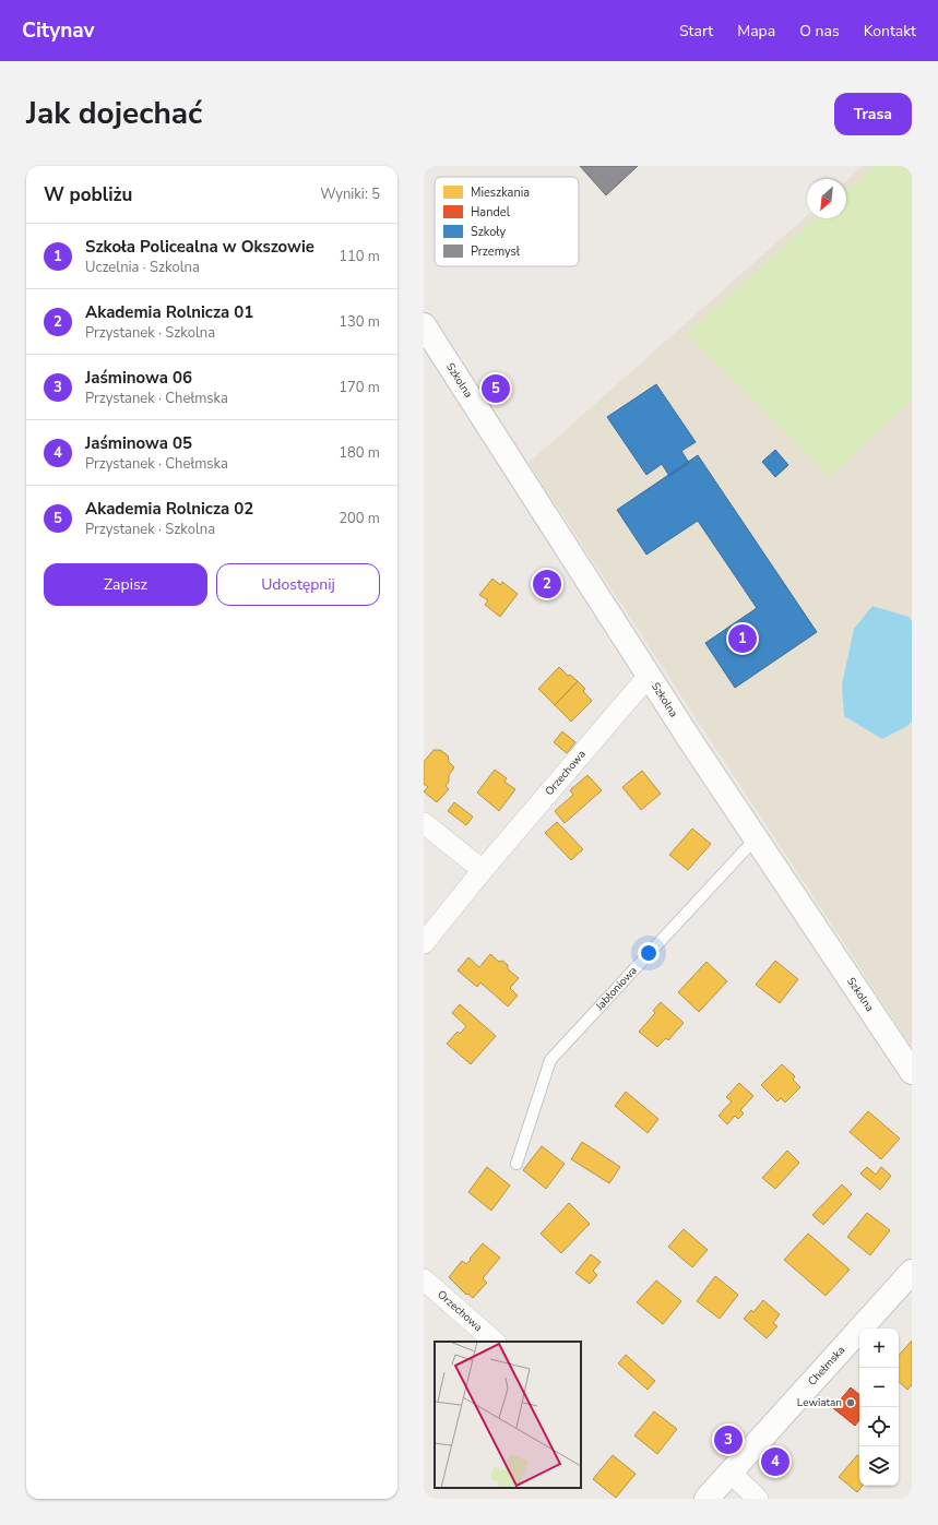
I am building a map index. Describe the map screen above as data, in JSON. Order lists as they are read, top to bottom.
{
  "streets": {
    "street": ["Szkolna", "Orzechowa", "Chełmska"],
    "lane": ["Jabłoniowa"]
  },
  "crossings": [
    ["Szkolna", "Orzechowa"],
    ["Szkolna", "Jabłoniowa"]
  ],
  "places": ["Lewiatan"],
  "legend": [
    "Mieszkania",
    "Handel",
    "Szkoły",
    "Przemysł"
  ],
  "north": "bottom left",
  "page": {
    "header": "Citynav",
    "nav": [
      "Start",
      "Mapa",
      "O nas",
      "Kontakt"
    ],
    "title": "Jak dojechać",
    "buttons": [
      "Trasa",
      ["Zapisz", "Udostępnij"]
    ],
    "heading": ["W pobliżu", "Wyniki: 5"],
    "list": [
      {
        "mark": "1",
        "name": "Szkoła Policealna w Okszowie",
        "note": "Uczelnia · Szkolna",
        "value": "110 m"
      },
      {
        "mark": "2",
        "name": "Akademia Rolnicza 01",
        "note": "Przystanek · Szkolna",
        "value": "130 m"
      },
      {
        "mark": "3",
        "name": "Jaśminowa 06",
        "note": "Przystanek · Chełmska",
        "value": "170 m"
      },
      {
        "mark": "4",
        "name": "Jaśminowa 05",
        "note": "Przystanek · Chełmska",
        "value": "180 m"
      },
      {
        "mark": "5",
        "name": "Akademia Rolnicza 02",
        "note": "Przystanek · Szkolna",
        "value": "200 m"
      }
    ],
    "pins": [
      "5",
      "2",
      "1",
      "3",
      "4"
    ],
    "map_buttons": ["+", "−"]
  }
}
